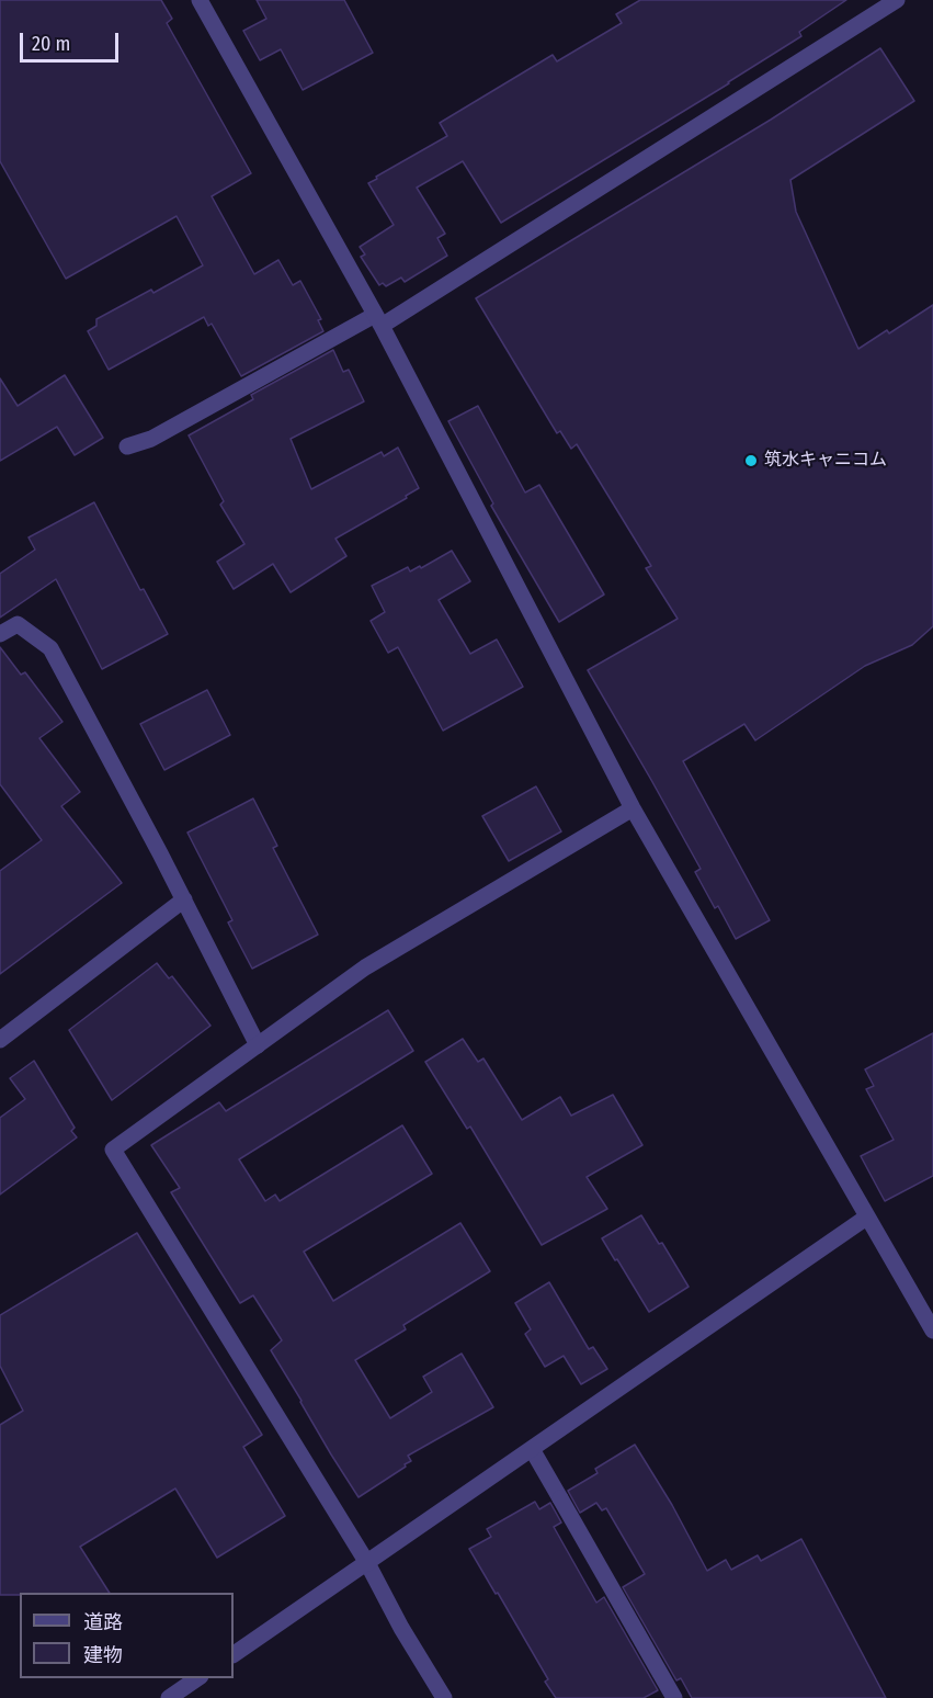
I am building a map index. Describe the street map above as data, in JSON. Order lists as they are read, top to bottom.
{
  "places": ["筑水キャニコム"],
  "legend": ["道路", "建物"],
  "scale_bar": "20 m"
}
